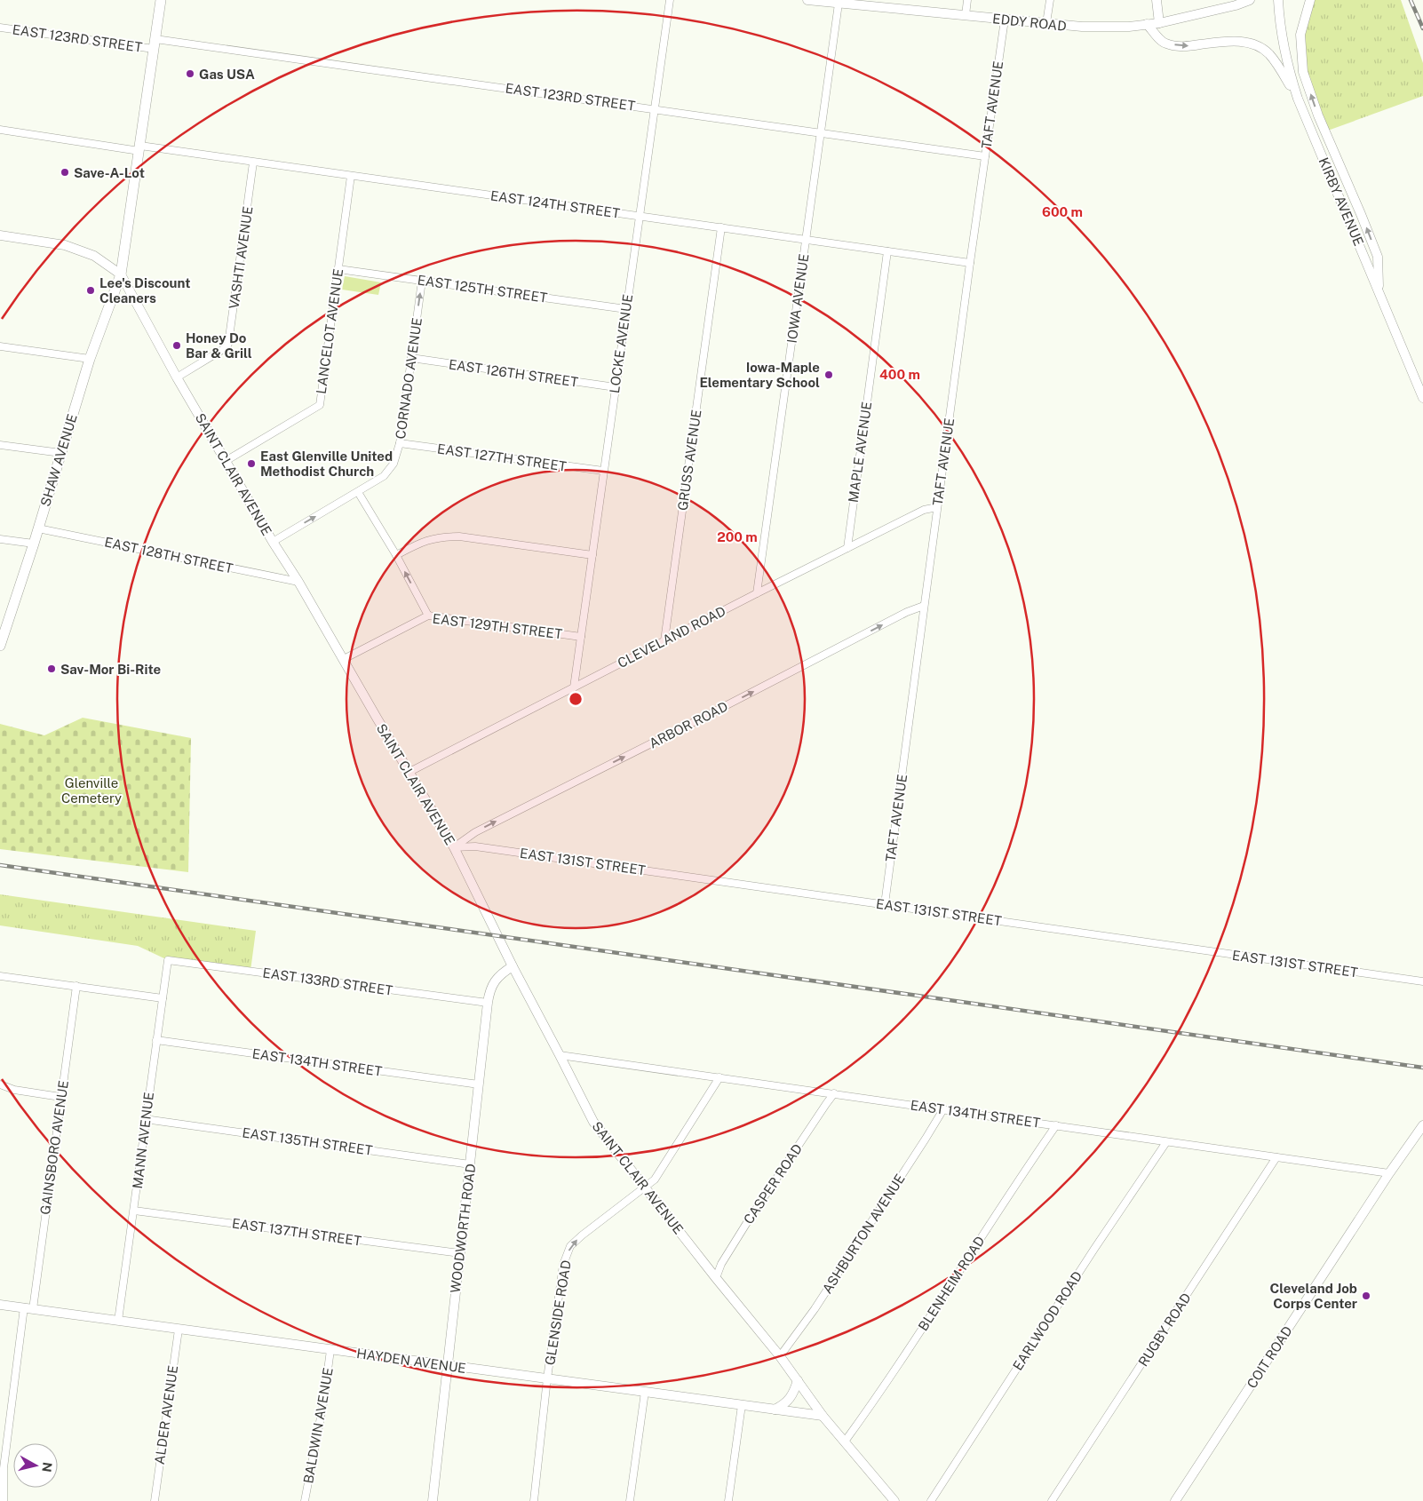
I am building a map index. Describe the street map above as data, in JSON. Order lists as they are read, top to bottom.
{
  "streets": {
    "main road": ["SHAW AVENUE"],
    "street": [
      "EDDY ROAD",
      "EAST 123RD STREET",
      "TAFT AVENUE",
      "KIRBY AVENUE",
      "EAST 124TH STREET",
      "VASHTI AVENUE",
      "EAST 125TH STREET",
      "IOWA AVENUE",
      "LANCELOT AVENUE",
      "LOCKE AVENUE",
      "EAST 126TH STREET",
      "CORNADO AVENUE",
      "MAPLE AVENUE",
      "EAST 127TH STREET",
      "GRUSS AVENUE",
      "SAINT CLAIR AVENUE",
      "EAST 128TH STREET",
      "EAST 129TH STREET",
      "CLEVELAND ROAD",
      "ARBOR ROAD",
      "EAST 131ST STREET",
      "EAST 133RD STREET",
      "EAST 134TH STREET",
      "MANN AVENUE",
      "EAST 135TH STREET",
      "GAINSBORO AVENUE",
      "CASPER ROAD",
      "WOODWORTH ROAD",
      "EAST 137TH STREET",
      "ASHBURTON AVENUE",
      "BLENHEIM ROAD",
      "GLENSIDE ROAD",
      "EARLWOOD ROAD",
      "RUGBY ROAD",
      "COIT ROAD",
      "HAYDEN AVENUE",
      "ALDER AVENUE",
      "BALDWIN AVENUE"
    ]
  },
  "crossings": [
    ["EDDY ROAD", "TAFT AVENUE"],
    ["EDDY ROAD", "IOWA AVENUE"],
    ["EAST 123RD STREET", "TAFT AVENUE"],
    ["EAST 123RD STREET", "IOWA AVENUE"],
    ["EAST 123RD STREET", "LOCKE AVENUE"],
    ["TAFT AVENUE", "EAST 124TH STREET"],
    ["TAFT AVENUE", "CLEVELAND ROAD"],
    ["TAFT AVENUE", "ARBOR ROAD"],
    ["TAFT AVENUE", "EAST 131ST STREET"],
    ["EAST 124TH STREET", "VASHTI AVENUE"],
    ["EAST 124TH STREET", "IOWA AVENUE"],
    ["EAST 124TH STREET", "LANCELOT AVENUE"],
    ["EAST 124TH STREET", "LOCKE AVENUE"],
    ["EAST 124TH STREET", "MAPLE AVENUE"],
    ["EAST 124TH STREET", "GRUSS AVENUE"],
    ["VASHTI AVENUE", "SAINT CLAIR AVENUE"],
    ["EAST 125TH STREET", "LANCELOT AVENUE"],
    ["EAST 125TH STREET", "LOCKE AVENUE"],
    ["EAST 125TH STREET", "CORNADO AVENUE"],
    ["IOWA AVENUE", "CLEVELAND ROAD"],
    ["LANCELOT AVENUE", "SAINT CLAIR AVENUE"],
    ["LOCKE AVENUE", "EAST 126TH STREET"],
    ["LOCKE AVENUE", "EAST 127TH STREET"],
    ["LOCKE AVENUE", "EAST 129TH STREET"],
    ["LOCKE AVENUE", "CLEVELAND ROAD"],
    ["EAST 126TH STREET", "CORNADO AVENUE"],
    ["CORNADO AVENUE", "EAST 127TH STREET"],
    ["CORNADO AVENUE", "SAINT CLAIR AVENUE"],
    ["MAPLE AVENUE", "CLEVELAND ROAD"],
    ["SHAW AVENUE", "SAINT CLAIR AVENUE"],
    ["SHAW AVENUE", "EAST 128TH STREET"],
    ["GRUSS AVENUE", "CLEVELAND ROAD"],
    ["SAINT CLAIR AVENUE", "EAST 128TH STREET"],
    ["SAINT CLAIR AVENUE", "EAST 129TH STREET"],
    ["SAINT CLAIR AVENUE", "CLEVELAND ROAD"],
    ["SAINT CLAIR AVENUE", "ARBOR ROAD"],
    ["SAINT CLAIR AVENUE", "EAST 131ST STREET"],
    ["SAINT CLAIR AVENUE", "EAST 134TH STREET"],
    ["SAINT CLAIR AVENUE", "CASPER ROAD"],
    ["SAINT CLAIR AVENUE", "WOODWORTH ROAD"],
    ["SAINT CLAIR AVENUE", "ASHBURTON AVENUE"],
    ["SAINT CLAIR AVENUE", "BLENHEIM ROAD"],
    ["SAINT CLAIR AVENUE", "GLENSIDE ROAD"],
    ["SAINT CLAIR AVENUE", "HAYDEN AVENUE"],
    ["ARBOR ROAD", "EAST 131ST STREET"],
    ["EAST 133RD STREET", "MANN AVENUE"],
    ["EAST 133RD STREET", "WOODWORTH ROAD"],
    ["EAST 134TH STREET", "MANN AVENUE"],
    ["EAST 134TH STREET", "CASPER ROAD"],
    ["EAST 134TH STREET", "WOODWORTH ROAD"],
    ["EAST 134TH STREET", "ASHBURTON AVENUE"],
    ["EAST 134TH STREET", "BLENHEIM ROAD"],
    ["EAST 134TH STREET", "GLENSIDE ROAD"],
    ["EAST 134TH STREET", "EARLWOOD ROAD"],
    ["EAST 134TH STREET", "RUGBY ROAD"],
    ["EAST 134TH STREET", "COIT ROAD"],
    ["MANN AVENUE", "EAST 135TH STREET"],
    ["MANN AVENUE", "EAST 137TH STREET"],
    ["MANN AVENUE", "HAYDEN AVENUE"],
    ["EAST 135TH STREET", "WOODWORTH ROAD"],
    ["GAINSBORO AVENUE", "HAYDEN AVENUE"],
    ["WOODWORTH ROAD", "EAST 137TH STREET"],
    ["WOODWORTH ROAD", "HAYDEN AVENUE"],
    ["GLENSIDE ROAD", "HAYDEN AVENUE"],
    ["HAYDEN AVENUE", "ALDER AVENUE"],
    ["HAYDEN AVENUE", "BALDWIN AVENUE"]
  ],
  "one_way": ["CORNADO AVENUE", "ARBOR ROAD", "GLENSIDE ROAD"],
  "parks": ["Glenville Cemetery"],
  "places": [
    "Gas USA",
    "Save-A-Lot",
    "Lee's Discount Cleaners",
    "Honey Do Bar & Grill",
    "Iowa-Maple Elementary School",
    "East Glenville United Methodist Church",
    "Sav-Mor Bi-Rite",
    "Cleveland Job Corps Center"
  ],
  "north": "right",
  "rings": ["600 m", "400 m", "200 m"]
}
